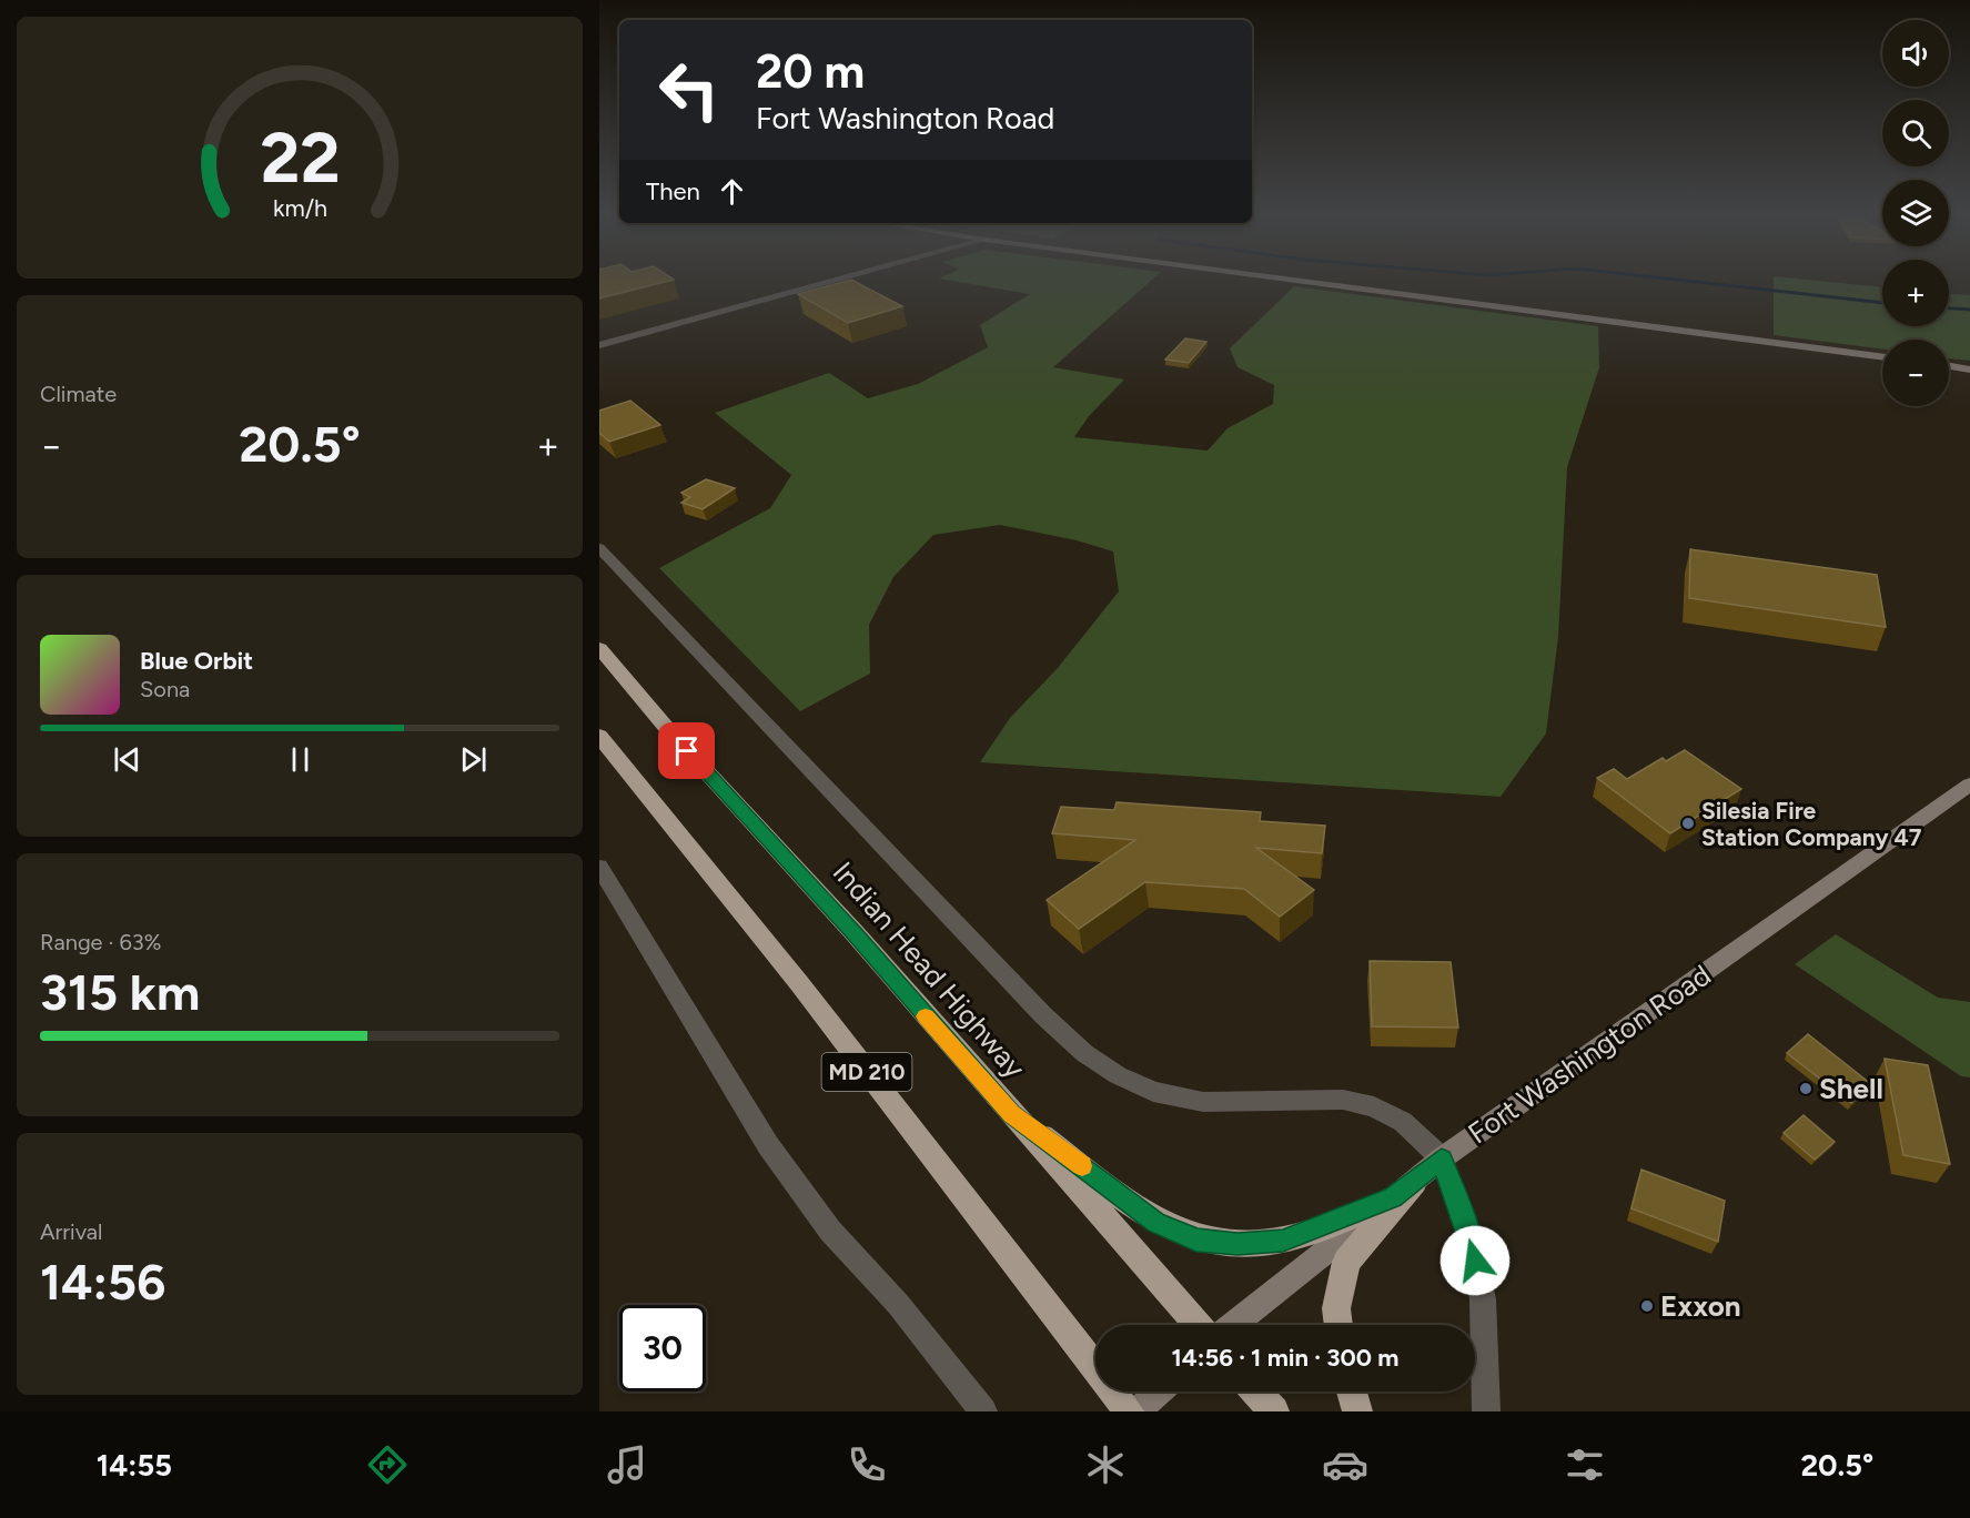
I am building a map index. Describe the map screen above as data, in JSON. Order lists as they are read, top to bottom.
{
  "streets": {
    "highway": ["Indian Head Highway", "MD 210"],
    "main road": ["Fort Washington Road"]
  },
  "places": ["Silesia Fire Station Company 47", "Shell", "Exxon"],
  "page": {
    "map_buttons": ["+", "−"],
    "turn": ["20 m", "Fort Washington Road"],
    "then": "Then",
    "tile": [
      "Climate",
      ["Range · 63%", "315 km"],
      ["Arrival", "14:56"]
    ],
    "heat": ["−", "20.5°", "+"],
    "song": ["Blue Orbit", "Sona"],
    "limit": "30",
    "trip": "14:56 · 1 min · 300 m",
    "tabs": ["14:55", "20.5°"],
    "gauge": ["22", "km/h"]
  }
}
